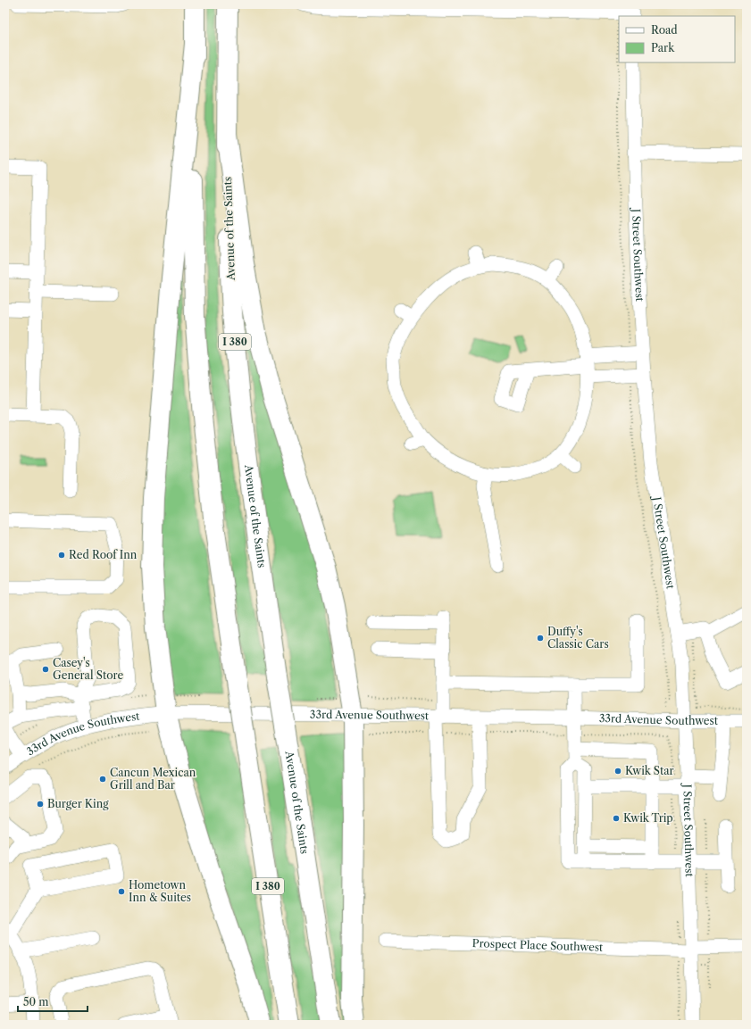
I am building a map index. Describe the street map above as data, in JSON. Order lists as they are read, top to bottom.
{
  "streets": {
    "highway": ["Avenue of the Saints", "I 380"],
    "street": ["J Street Southwest", "33rd Avenue Southwest", "Prospect Place Southwest"]
  },
  "crossings": [
    ["J Street Southwest", "33rd Avenue Southwest"],
    ["J Street Southwest", "Prospect Place Southwest"]
  ],
  "places": [
    "Red Roof Inn",
    "Duffy's Classic Cars",
    "Casey's General Store",
    "Kwik Star",
    "Cancun Mexican Grill and Bar",
    "Burger King",
    "Kwik Trip",
    "Hometown Inn & Suites"
  ],
  "legend": ["Road", "Park"],
  "scale_bar": "50 m"
}
